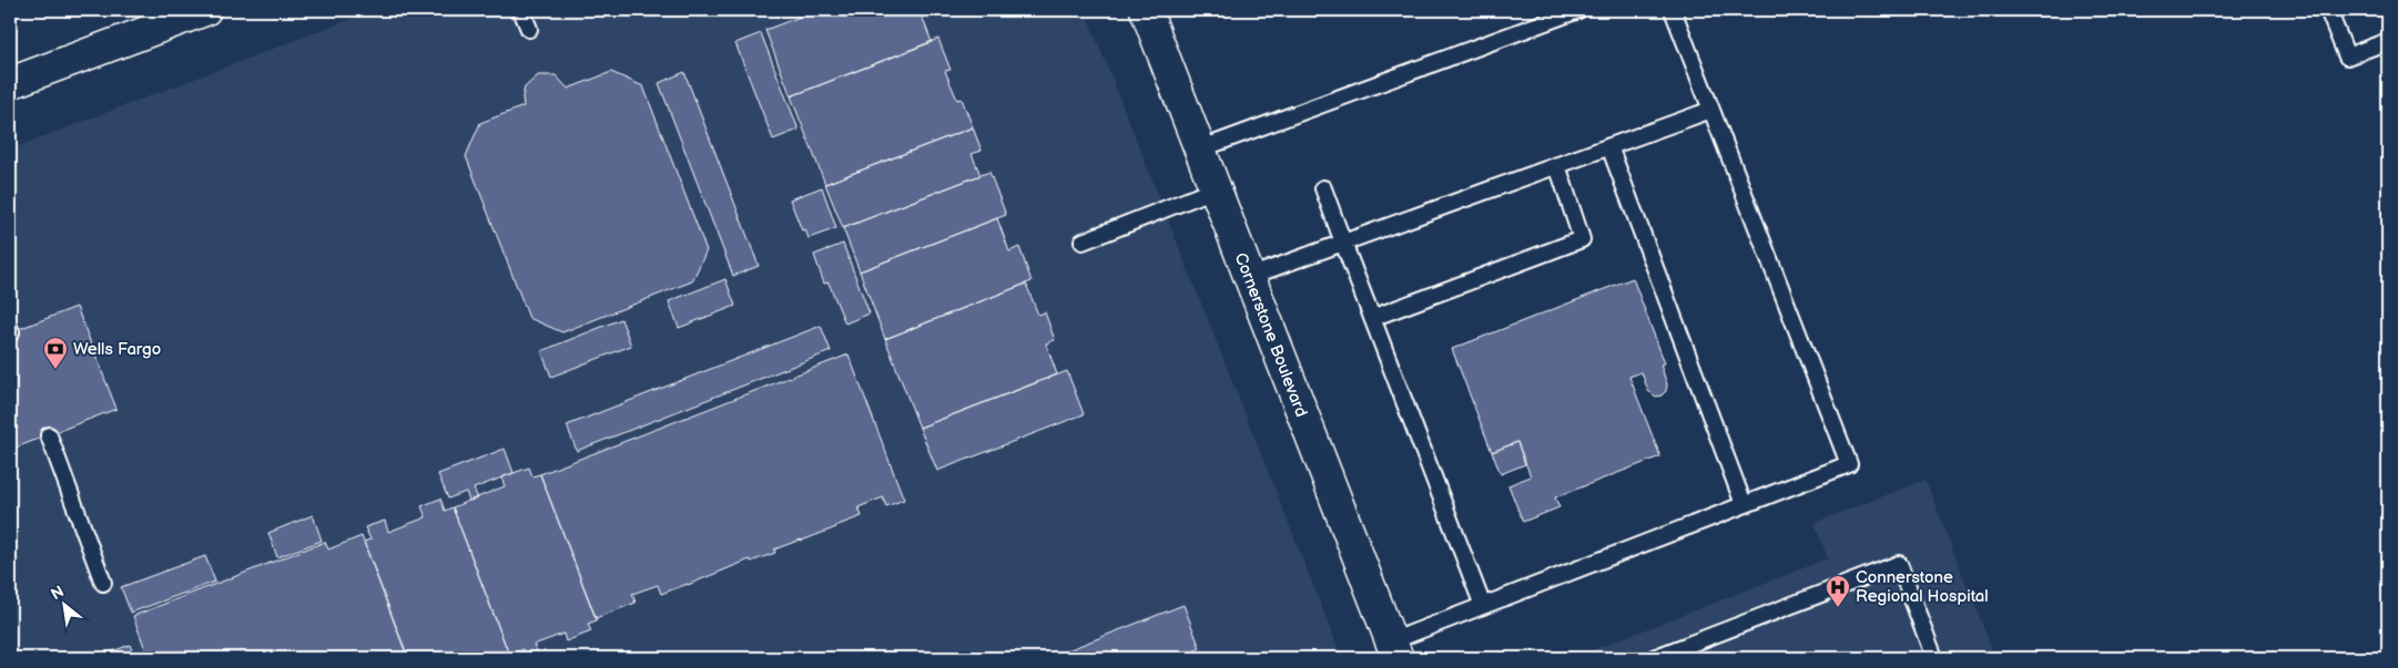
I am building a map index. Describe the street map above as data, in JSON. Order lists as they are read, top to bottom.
{
  "streets": {
    "street": ["Cornerstone Boulevard"]
  },
  "places": {
    "bank": ["Wells Fargo"],
    "hospital": ["Connerstone Regional Hospital"]
  },
  "north": "top left"
}
